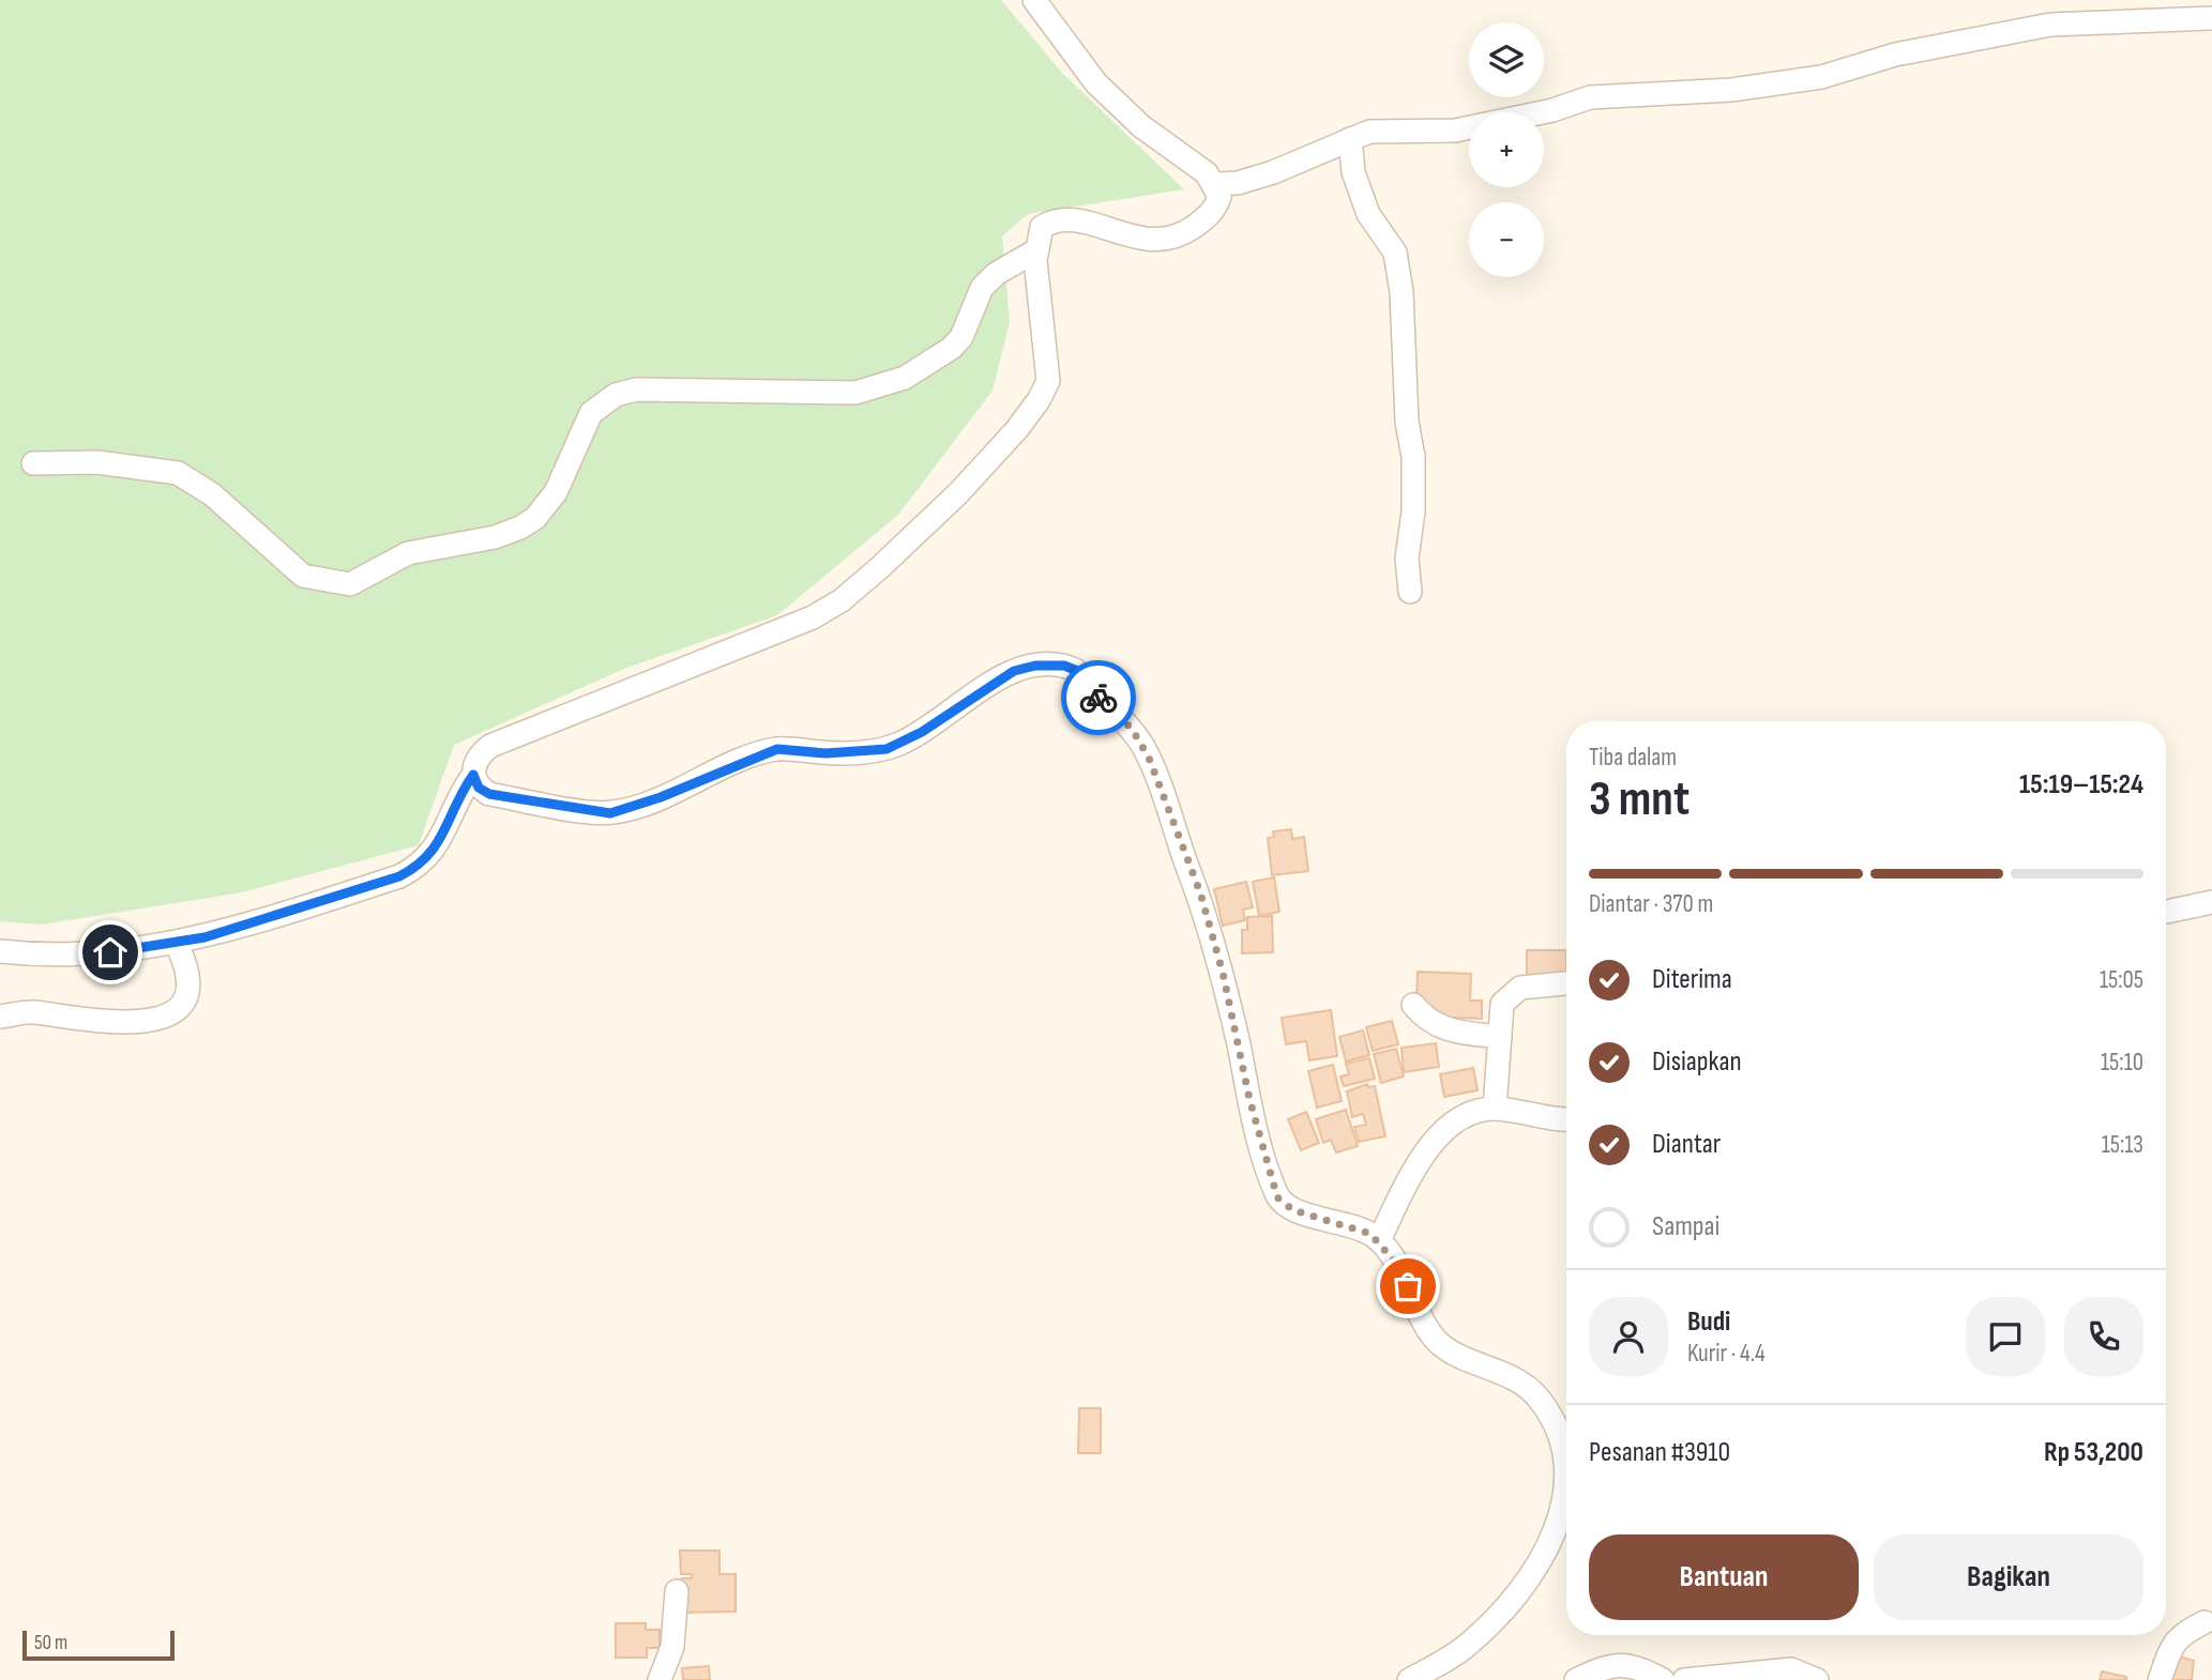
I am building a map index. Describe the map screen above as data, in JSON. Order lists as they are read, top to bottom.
{
  "scale_bar": "50 m",
  "page": {
    "map_buttons": ["+", "−"],
    "heading": ["3 mnt", "Tiba dalam", "15:19–15:24"],
    "panel": [
      "Budi",
      "Kurir · 4.4",
      "Pesanan #3910",
      "Rp 53,200"
    ],
    "bar": "Diantar · 370 m",
    "list": [
      ["Diterima", "15:05"],
      ["Disiapkan", "15:10"],
      ["Diantar", "15:13"],
      "Sampai"
    ],
    "buttons": ["Bantuan", "Bagikan"],
    "scale": "50 m"
  }
}
